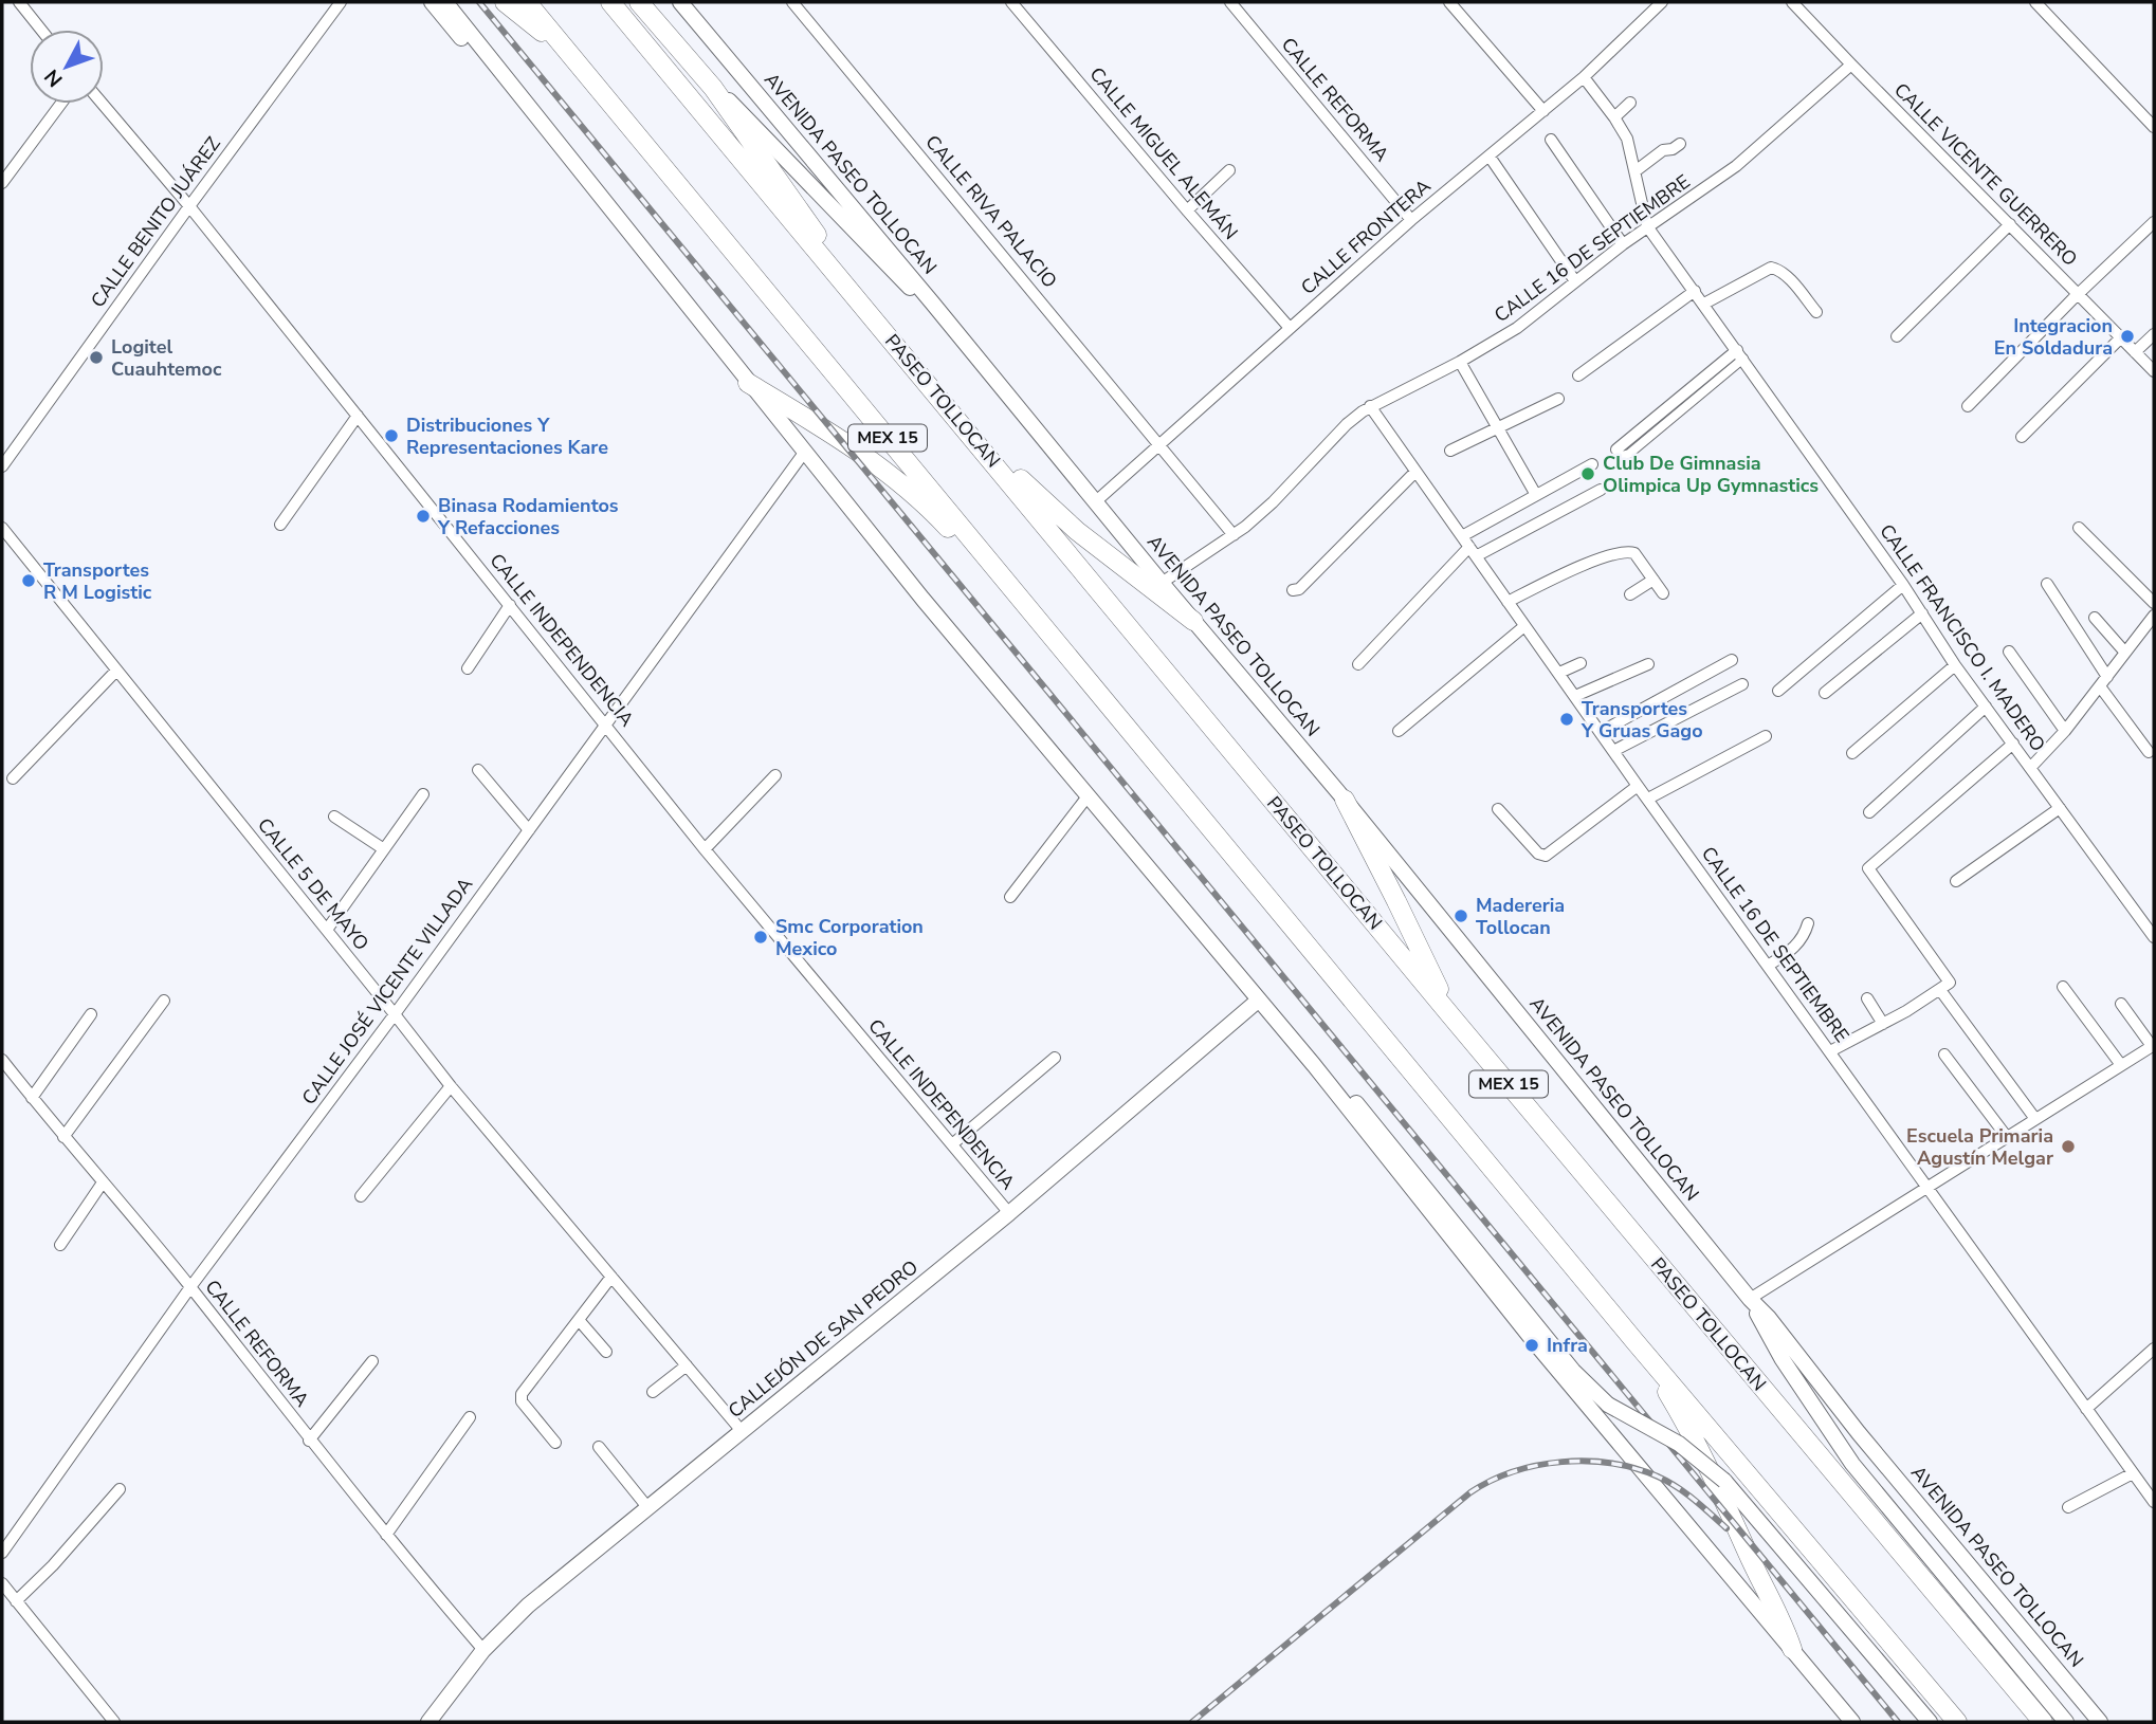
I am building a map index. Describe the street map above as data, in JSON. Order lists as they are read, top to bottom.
{
  "streets": {
    "highway": ["PASEO TOLLOCAN", "MEX 15"],
    "main road": ["AVENIDA PASEO TOLLOCAN", "CALLEJÓN DE SAN PEDRO"],
    "street": [
      "CALLE REFORMA",
      "CALLE MIGUEL ALEMÁN",
      "CALLE VICENTE GUERRERO",
      "CALLE RIVA PALACIO",
      "CALLE BENITO JUÁREZ",
      "CALLE FRONTERA",
      "CALLE 16 DE SEPTIEMBRE",
      "CALLE FRANCISCO I. MADERO",
      "CALLE INDEPENDENCIA",
      "CALLE 5 DE MAYO",
      "CALLE JOSÉ VICENTE VILLADA"
    ]
  },
  "crossings": [
    ["CALLE REFORMA", "CALLE FRONTERA"],
    ["CALLE REFORMA", "CALLE JOSÉ VICENTE VILLADA"],
    ["CALLE REFORMA", "CALLEJÓN DE SAN PEDRO"],
    ["CALLE MIGUEL ALEMÁN", "CALLE FRONTERA"],
    ["AVENIDA PASEO TOLLOCAN", "CALLE FRONTERA"],
    ["AVENIDA PASEO TOLLOCAN", "CALLE 16 DE SEPTIEMBRE"],
    ["CALLE VICENTE GUERRERO", "CALLE 16 DE SEPTIEMBRE"],
    ["CALLE RIVA PALACIO", "CALLE FRONTERA"],
    ["CALLE RIVA PALACIO", "CALLE 16 DE SEPTIEMBRE"],
    ["CALLE BENITO JUÁREZ", "CALLE INDEPENDENCIA"],
    ["CALLE FRONTERA", "CALLE FRANCISCO I. MADERO"],
    ["CALLE 16 DE SEPTIEMBRE", "CALLE FRANCISCO I. MADERO"],
    ["CALLE INDEPENDENCIA", "CALLE JOSÉ VICENTE VILLADA"],
    ["CALLE INDEPENDENCIA", "CALLEJÓN DE SAN PEDRO"],
    ["CALLE 5 DE MAYO", "CALLE JOSÉ VICENTE VILLADA"],
    ["CALLE 5 DE MAYO", "CALLEJÓN DE SAN PEDRO"]
  ],
  "places": [
    "Integracion En Soldadura",
    "Logitel Cuauhtemoc",
    "Distribuciones Y Representaciones Kare",
    "Club De Gimnasia Olimpica Up Gymnastics",
    "Binasa Rodamientos Y Refacciones",
    "Transportes R M Logistic",
    "Transportes Y Gruas Gago",
    "Madereria Tollocan",
    "Smc Corporation Mexico",
    "Escuela Primaria Agustín Melgar",
    "Infra"
  ],
  "north": "bottom left"
}
